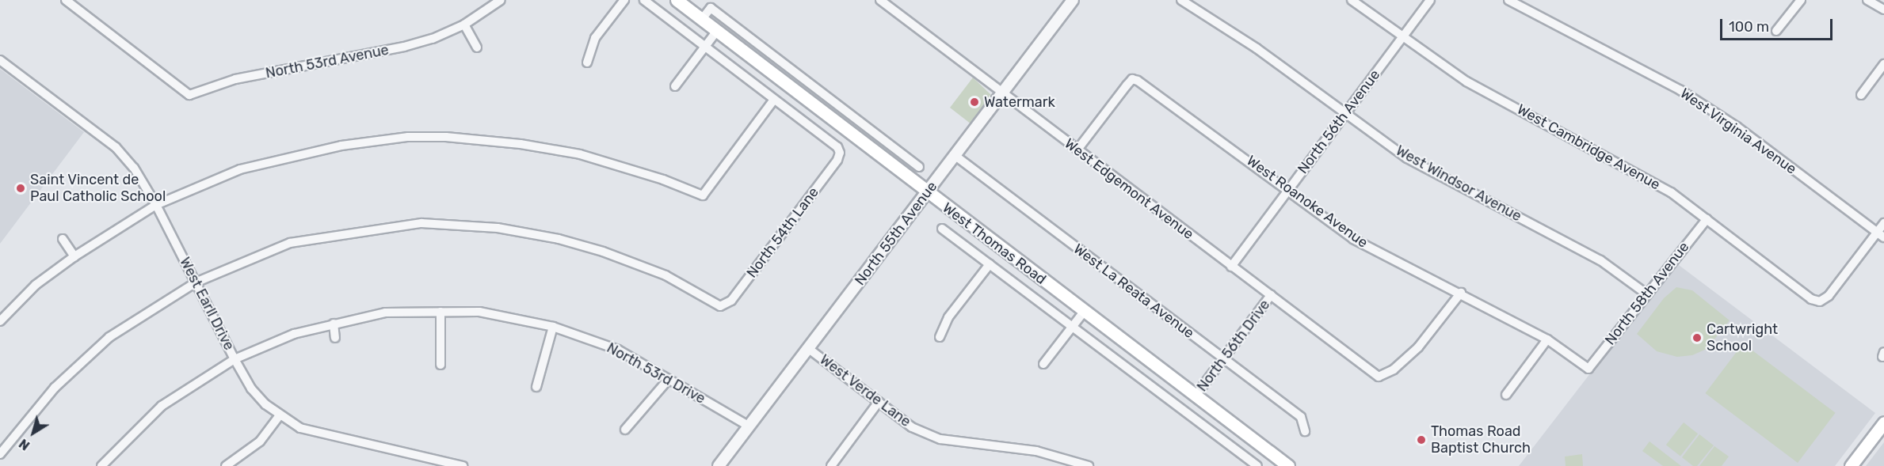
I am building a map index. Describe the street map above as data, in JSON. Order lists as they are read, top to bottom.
{
  "streets": {
    "main road": ["West Thomas Road"],
    "street": [
      "North 53rd Avenue",
      "North 56th Avenue",
      "West Virginia Avenue",
      "West Cambridge Avenue",
      "West Windsor Avenue",
      "West Edgemont Avenue",
      "West Roanoke Avenue",
      "North 54th Lane",
      "North 55th Avenue",
      "West La Reata Avenue",
      "North 58th Avenue",
      "West Earll Drive",
      "North 56th Drive",
      "North 53rd Drive",
      "West Verde Lane"
    ]
  },
  "crossings": [
    ["North 56th Avenue", "West Cambridge Avenue"],
    ["North 56th Avenue", "West Windsor Avenue"],
    ["North 56th Avenue", "West Edgemont Avenue"],
    ["North 56th Avenue", "West Roanoke Avenue"],
    ["West Virginia Avenue", "West Cambridge Avenue"],
    ["West Cambridge Avenue", "North 58th Avenue"],
    ["West Windsor Avenue", "North 58th Avenue"],
    ["West Edgemont Avenue", "West Roanoke Avenue"],
    ["West Edgemont Avenue", "North 55th Avenue"],
    ["West Edgemont Avenue", "North 56th Drive"],
    ["West Roanoke Avenue", "North 58th Avenue"],
    ["North 54th Lane", "West Earll Drive"],
    ["North 55th Avenue", "West Thomas Road"],
    ["North 55th Avenue", "West La Reata Avenue"],
    ["North 55th Avenue", "North 53rd Drive"],
    ["North 55th Avenue", "West Verde Lane"],
    ["West Thomas Road", "North 56th Drive"],
    ["West La Reata Avenue", "North 56th Drive"],
    ["West Earll Drive", "North 53rd Drive"]
  ],
  "places": [
    "Watermark",
    "Saint Vincent de Paul Catholic School",
    "Cartwright School",
    "Thomas Road Baptist Church"
  ],
  "scale_bar": "100 m",
  "north": "bottom left"
}
